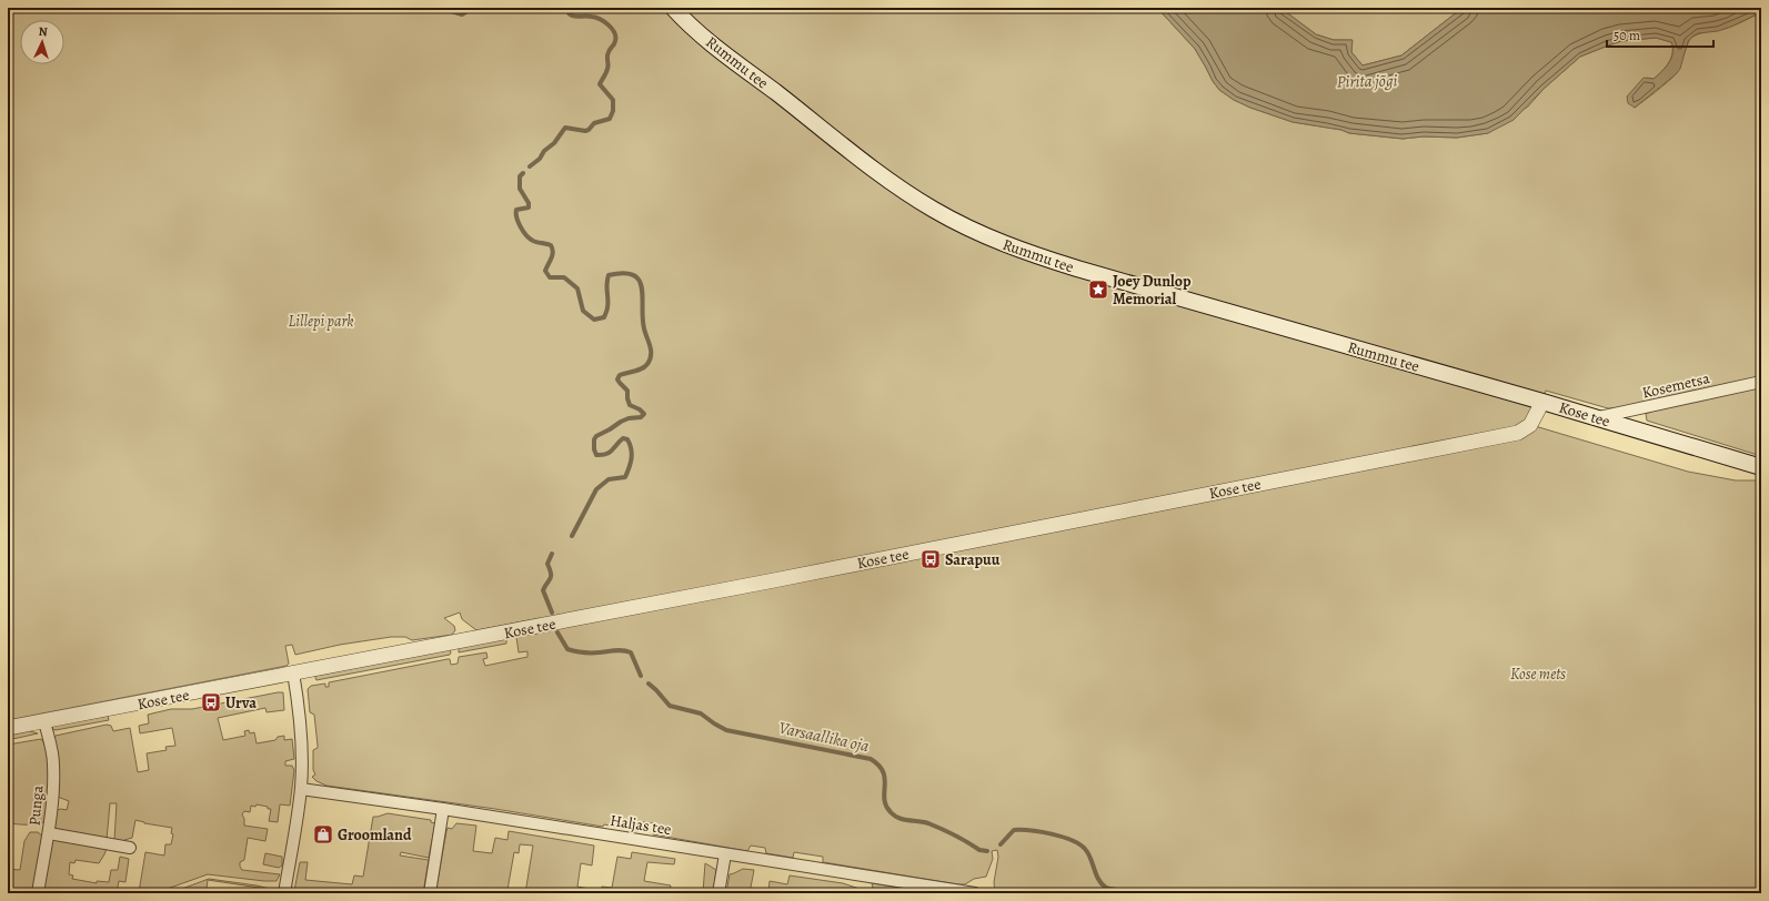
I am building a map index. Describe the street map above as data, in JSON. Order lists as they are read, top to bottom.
{
  "streets": {
    "main road": ["Rummu tee", "Kose tee"],
    "street": ["Kosemetsa", "Punga", "Haljas tee"]
  },
  "crossings": [
    ["Rummu tee", "Kose tee"],
    ["Kosemetsa", "Kose tee"],
    ["Kose tee", "Punga"]
  ],
  "water": ["Pirita jõgi", "Varsaallika oja"],
  "parks": ["Lillepi park", "Kose mets"],
  "places": {
    "place": ["Joey Dunlop Memorial"],
    "bus stop": ["Sarapuu", "Urva"],
    "shop": ["Groomland"]
  },
  "scale_bar": "50 m",
  "north": "top"
}
